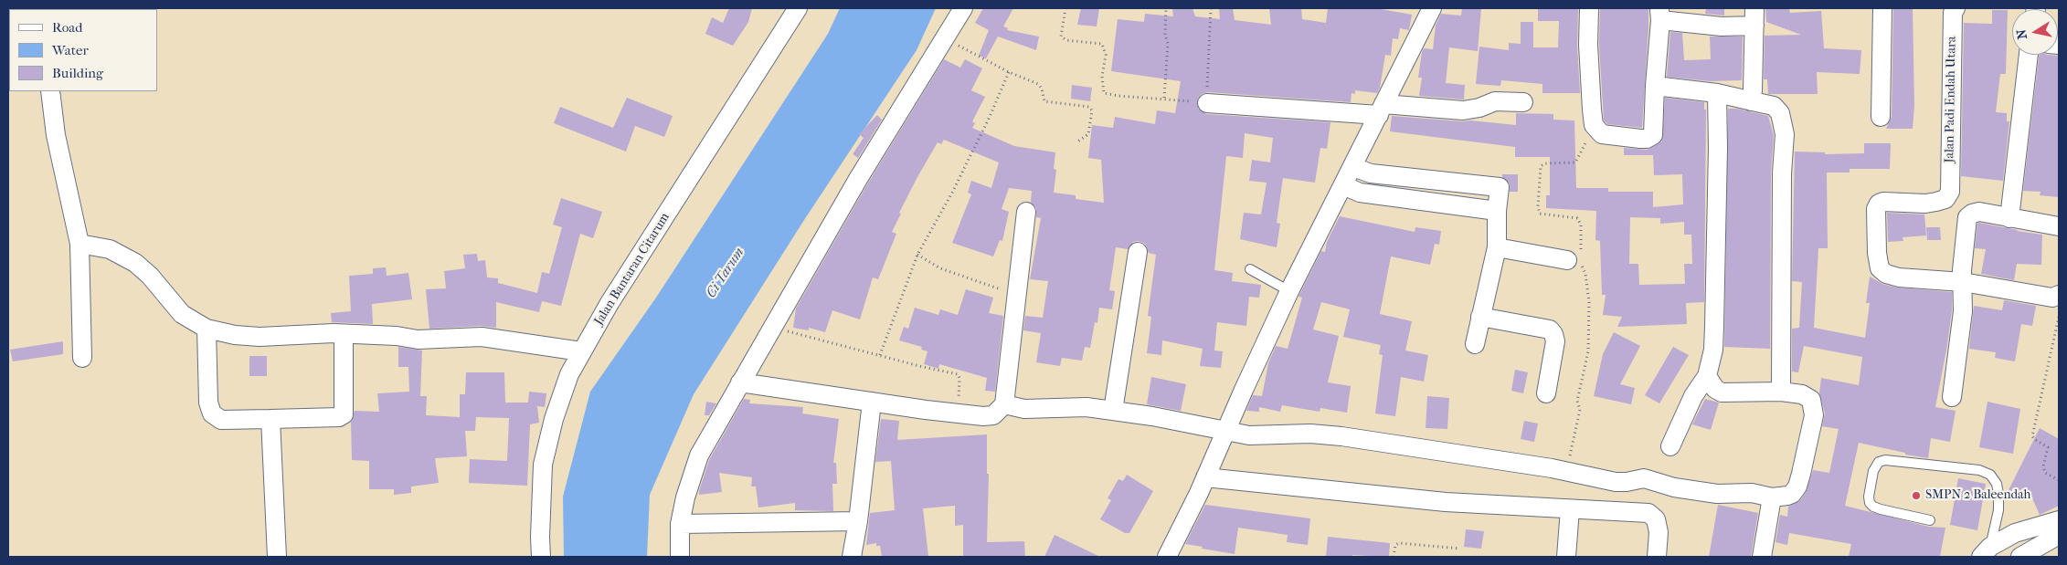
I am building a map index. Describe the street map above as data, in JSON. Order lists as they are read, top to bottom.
{
  "streets": {
    "street": ["Jalan Padi Endah Utara", "Jalan Bantaran Citarum"]
  },
  "water": ["Ci Tarum"],
  "places": ["SMPN 2 Baleendah"],
  "legend": ["Road", "Water", "Building"],
  "north": "left"
}
